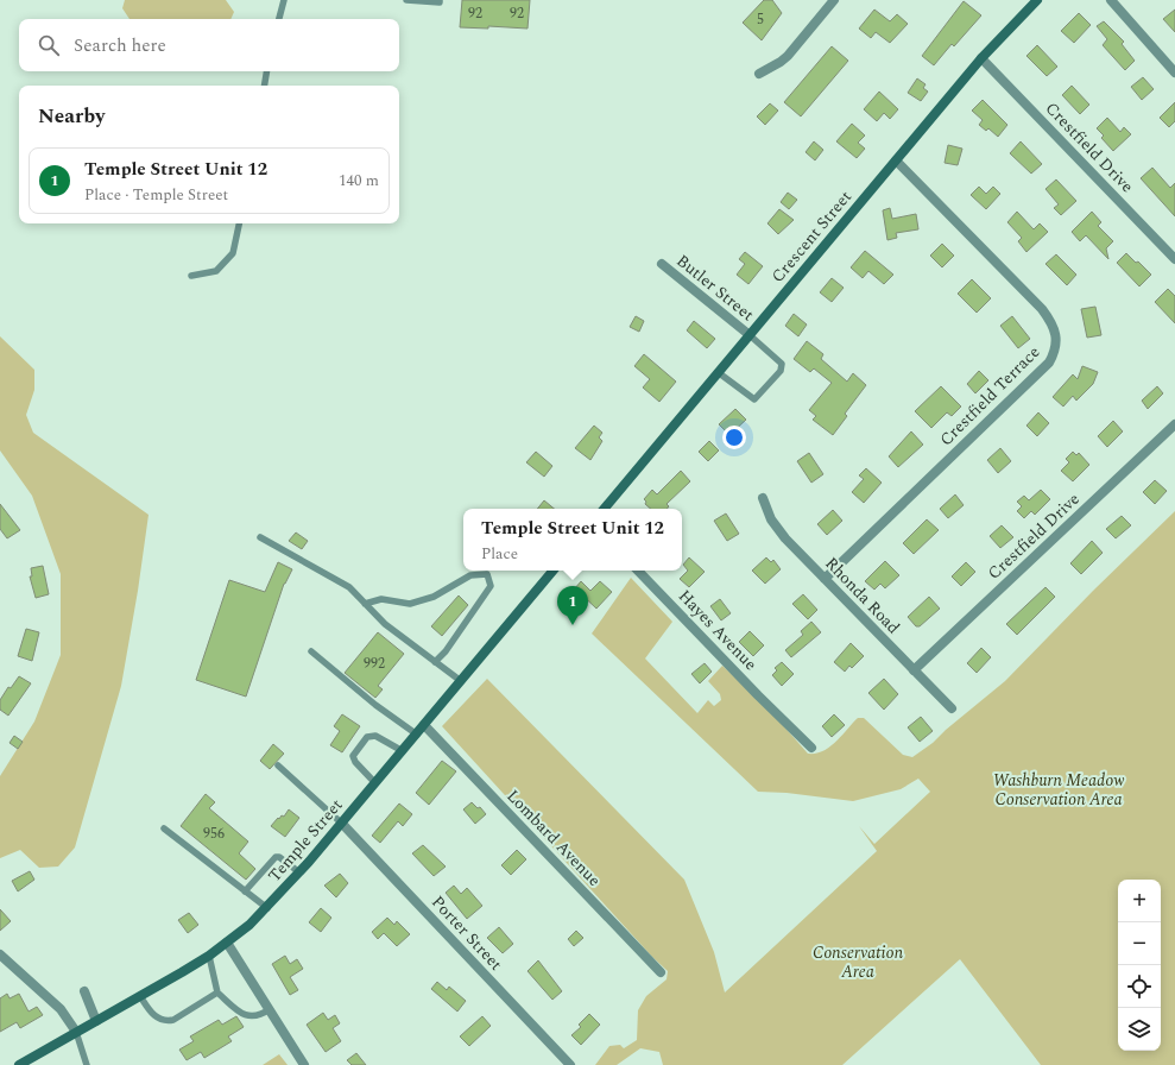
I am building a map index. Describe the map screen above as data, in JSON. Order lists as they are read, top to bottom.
{
  "streets": {
    "main road": ["Crescent Street", "Temple Street"],
    "street": [
      "Crestfield Drive",
      "Butler Street",
      "Crestfield Terrace",
      "Rhonda Road",
      "Hayes Avenue",
      "Lombard Avenue",
      "Porter Street"
    ]
  },
  "crossings": [
    ["Crestfield Drive", "Crescent Street"],
    ["Crestfield Drive", "Rhonda Road"],
    ["Crescent Street", "Butler Street"],
    ["Crescent Street", "Crestfield Terrace"],
    ["Crestfield Terrace", "Rhonda Road"],
    ["Lombard Avenue", "Temple Street"],
    ["Temple Street", "Porter Street"]
  ],
  "parks": ["Washburn Meadow Conservation Area", "Conservation Area"],
  "house_numbers": [
    "92",
    "92",
    "5",
    "992",
    "956"
  ],
  "page": {
    "search": "Search here",
    "heading": "Nearby",
    "list": [
      {
        "mark": "1",
        "name": "Temple Street Unit 12",
        "note": "Place · Temple Street",
        "value": "140 m"
      }
    ],
    "popup": ["Temple Street Unit 12", "Place"],
    "pins": "1",
    "map_buttons": ["+", "−"]
  }
}
